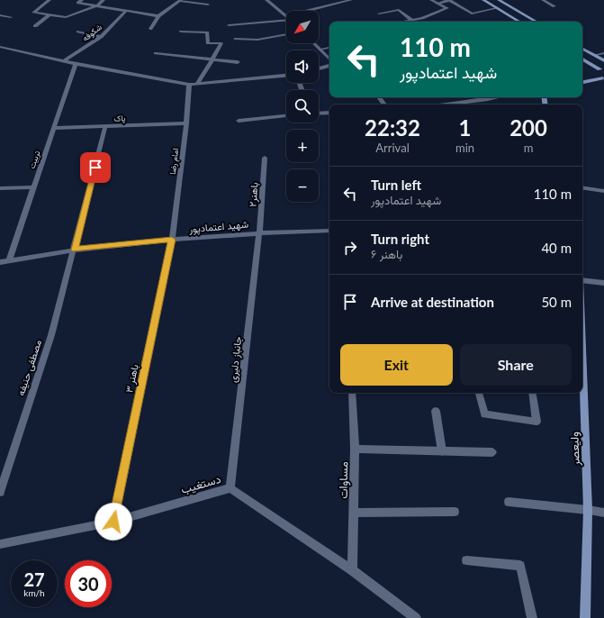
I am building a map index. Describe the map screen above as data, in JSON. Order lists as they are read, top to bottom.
{
  "streets": {
    "street": [
      "شکوفه",
      "پاک",
      "تربیت",
      "امام رضا",
      "باهنر۲",
      "شهید اعتمادپور",
      "جانباز دلیری",
      "مصطفی حنیفه",
      "باهنر ۳",
      "ولیعصر",
      "مساوات",
      "دستغیب"
    ]
  },
  "crossings": [
    ["پاک", "تربیت"],
    ["پاک", "امام رضا"],
    ["پاک", "مصطفی حنیفه"],
    ["تربیت", "شهید اعتمادپور"],
    ["امام رضا", "شهید اعتمادپور"],
    ["امام رضا", "باهنر ۳"],
    ["باهنر۲", "شهید اعتمادپور"],
    ["باهنر۲", "جانباز دلیری"],
    ["شهید اعتمادپور", "جانباز دلیری"],
    ["شهید اعتمادپور", "مصطفی حنیفه"],
    ["شهید اعتمادپور", "باهنر ۳"],
    ["جانباز دلیری", "دستغیب"],
    ["باهنر ۳", "دستغیب"],
    ["مساوات", "دستغیب"]
  ],
  "north": "bottom left",
  "page": {
    "map_buttons": ["+", "−"],
    "turn": ["110 m", "شهید اعتمادپور"],
    "eta": [
      "22:32",
      "Arrival",
      "1",
      "min",
      "200",
      "m"
    ],
    "list": [
      {
        "name": "Turn left",
        "note": "شهید اعتمادپور",
        "value": "110 m"
      },
      {
        "name": "Turn right",
        "note": "باهنر ۶",
        "value": "40 m"
      },
      {
        "name": "Arrive at destination",
        "value": "50 m"
      }
    ],
    "buttons": ["Exit", "Share"],
    "speed": "27 km/h",
    "limit": "30"
  }
}
